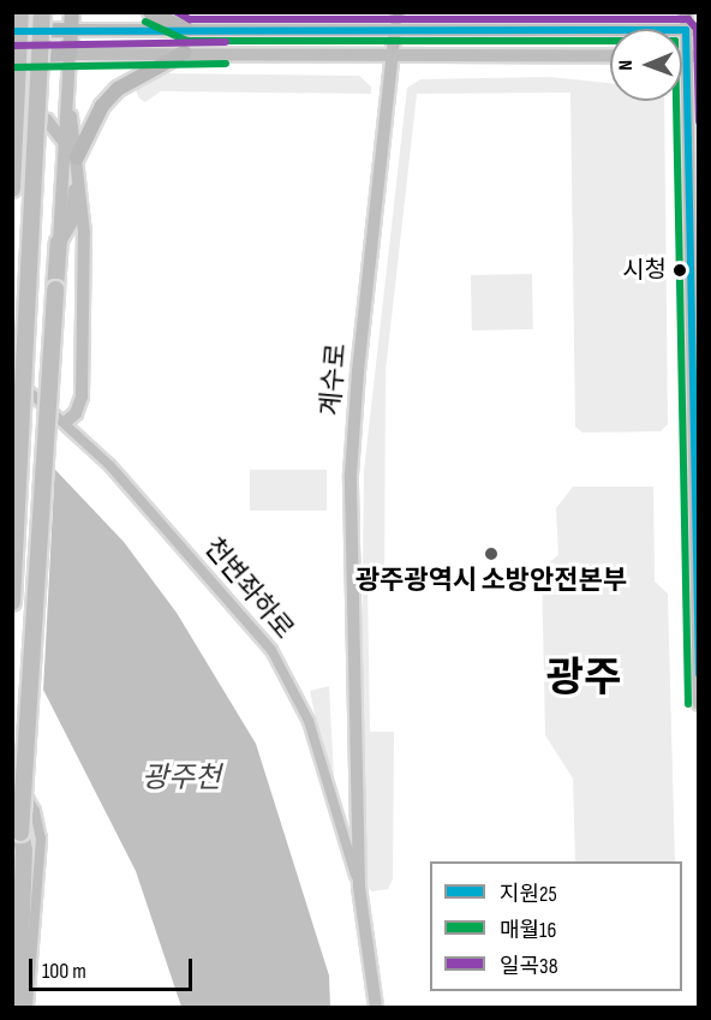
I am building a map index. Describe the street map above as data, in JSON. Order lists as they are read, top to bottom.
{
  "streets": {
    "street": ["계수로", "천변좌하로"]
  },
  "crossings": [
    ["계수로", "천변좌하로"]
  ],
  "districts": ["광주"],
  "water": ["광주천"],
  "places": ["시청", "광주광역시 소방안전본부"],
  "lines": ["transit line 일곡38", "transit line 매월16", "transit line 지원25"],
  "legend": ["지원25", "매월16", "일곡38"],
  "scale_bar": "100 m",
  "north": "left"
}
